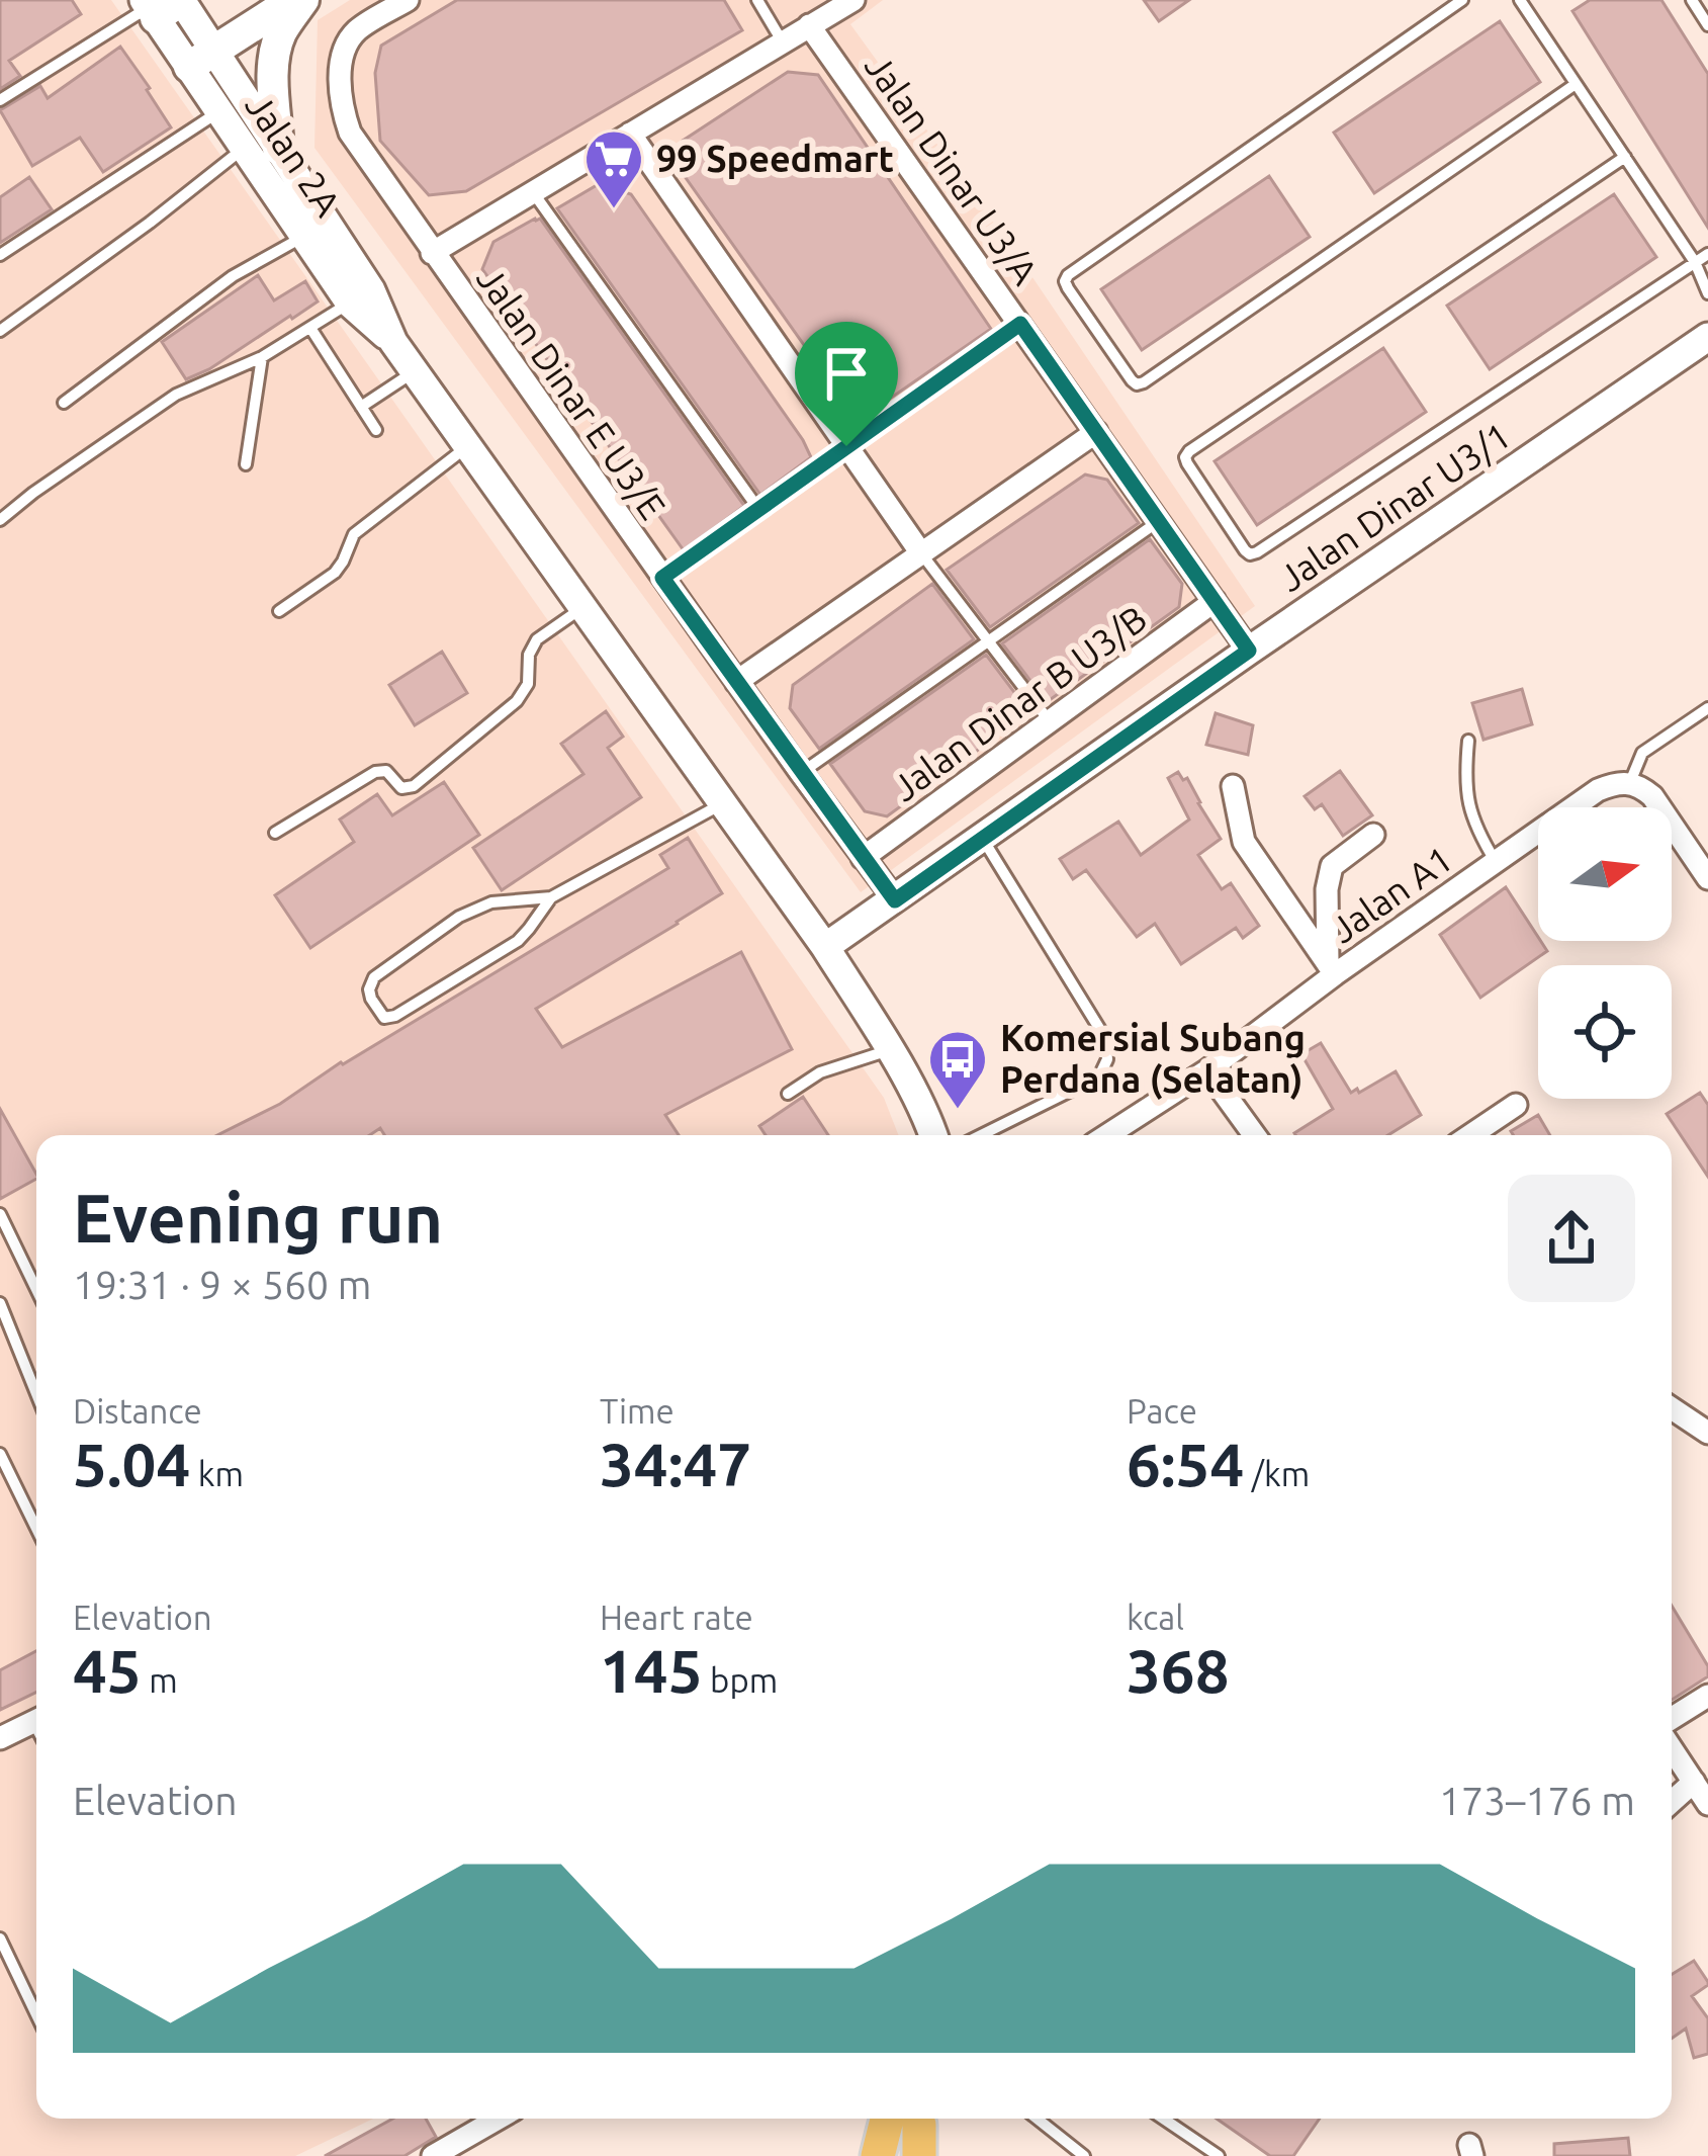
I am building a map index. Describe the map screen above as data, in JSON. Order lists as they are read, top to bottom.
{
  "streets": {
    "street": [
      "Jalan 2A",
      "Jalan Dinar U3/A",
      "Jalan Dinar E U3/E",
      "Jalan Dinar U3/1",
      "Jalan Dinar B U3/B",
      "Jalan A1"
    ]
  },
  "crossings": [
    ["Jalan Dinar U3/A", "Jalan Dinar U3/1"],
    ["Jalan Dinar U3/A", "Jalan Dinar B U3/B"],
    ["Jalan Dinar E U3/E", "Jalan Dinar U3/1"],
    ["Jalan Dinar E U3/E", "Jalan Dinar B U3/B"]
  ],
  "places": {
    "supermarket": ["99 Speedmart"],
    "bus stop": ["Komersial Subang Perdana (Selatan)"]
  },
  "north": "right",
  "page": {
    "heading": ["Evening run", "19:31 · 9 × 560 m"],
    "stats": [
      ["Distance", "5.04 km"],
      ["Time", "34:47"],
      ["Pace", "6:54 /km"],
      ["Elevation", "45 m"],
      ["Heart rate", "145 bpm"],
      ["kcal", "368"]
    ],
    "chart": ["Elevation", "173–176 m"]
  }
}
